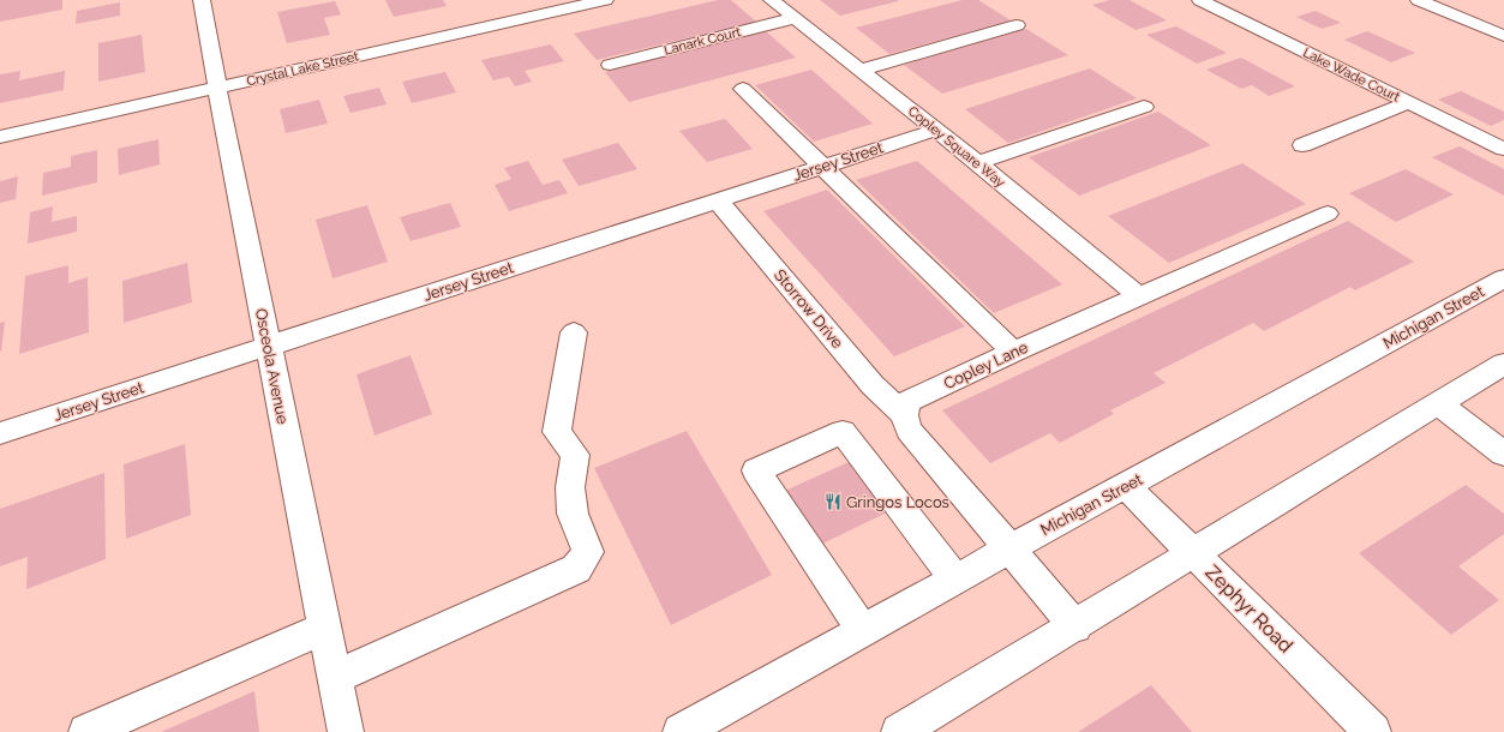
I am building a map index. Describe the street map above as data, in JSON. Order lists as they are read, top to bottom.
{
  "streets": {
    "street": [
      "Lanark Court",
      "Crystal Lake Street",
      "Lake Wade Court",
      "Copley Square Way",
      "Jersey Street",
      "Storrow Drive",
      "Michigan Street",
      "Copley Lane",
      "Osceola Avenue",
      "Zephyr Road"
    ]
  },
  "crossings": [
    ["Lanark Court", "Copley Square Way"],
    ["Crystal Lake Street", "Osceola Avenue"],
    ["Copley Square Way", "Jersey Street"],
    ["Copley Square Way", "Copley Lane"],
    ["Jersey Street", "Storrow Drive"],
    ["Jersey Street", "Osceola Avenue"],
    ["Storrow Drive", "Copley Lane"],
    ["Michigan Street", "Zephyr Road"]
  ],
  "places": {
    "restaurant": ["Gringos Locos"]
  }
}
